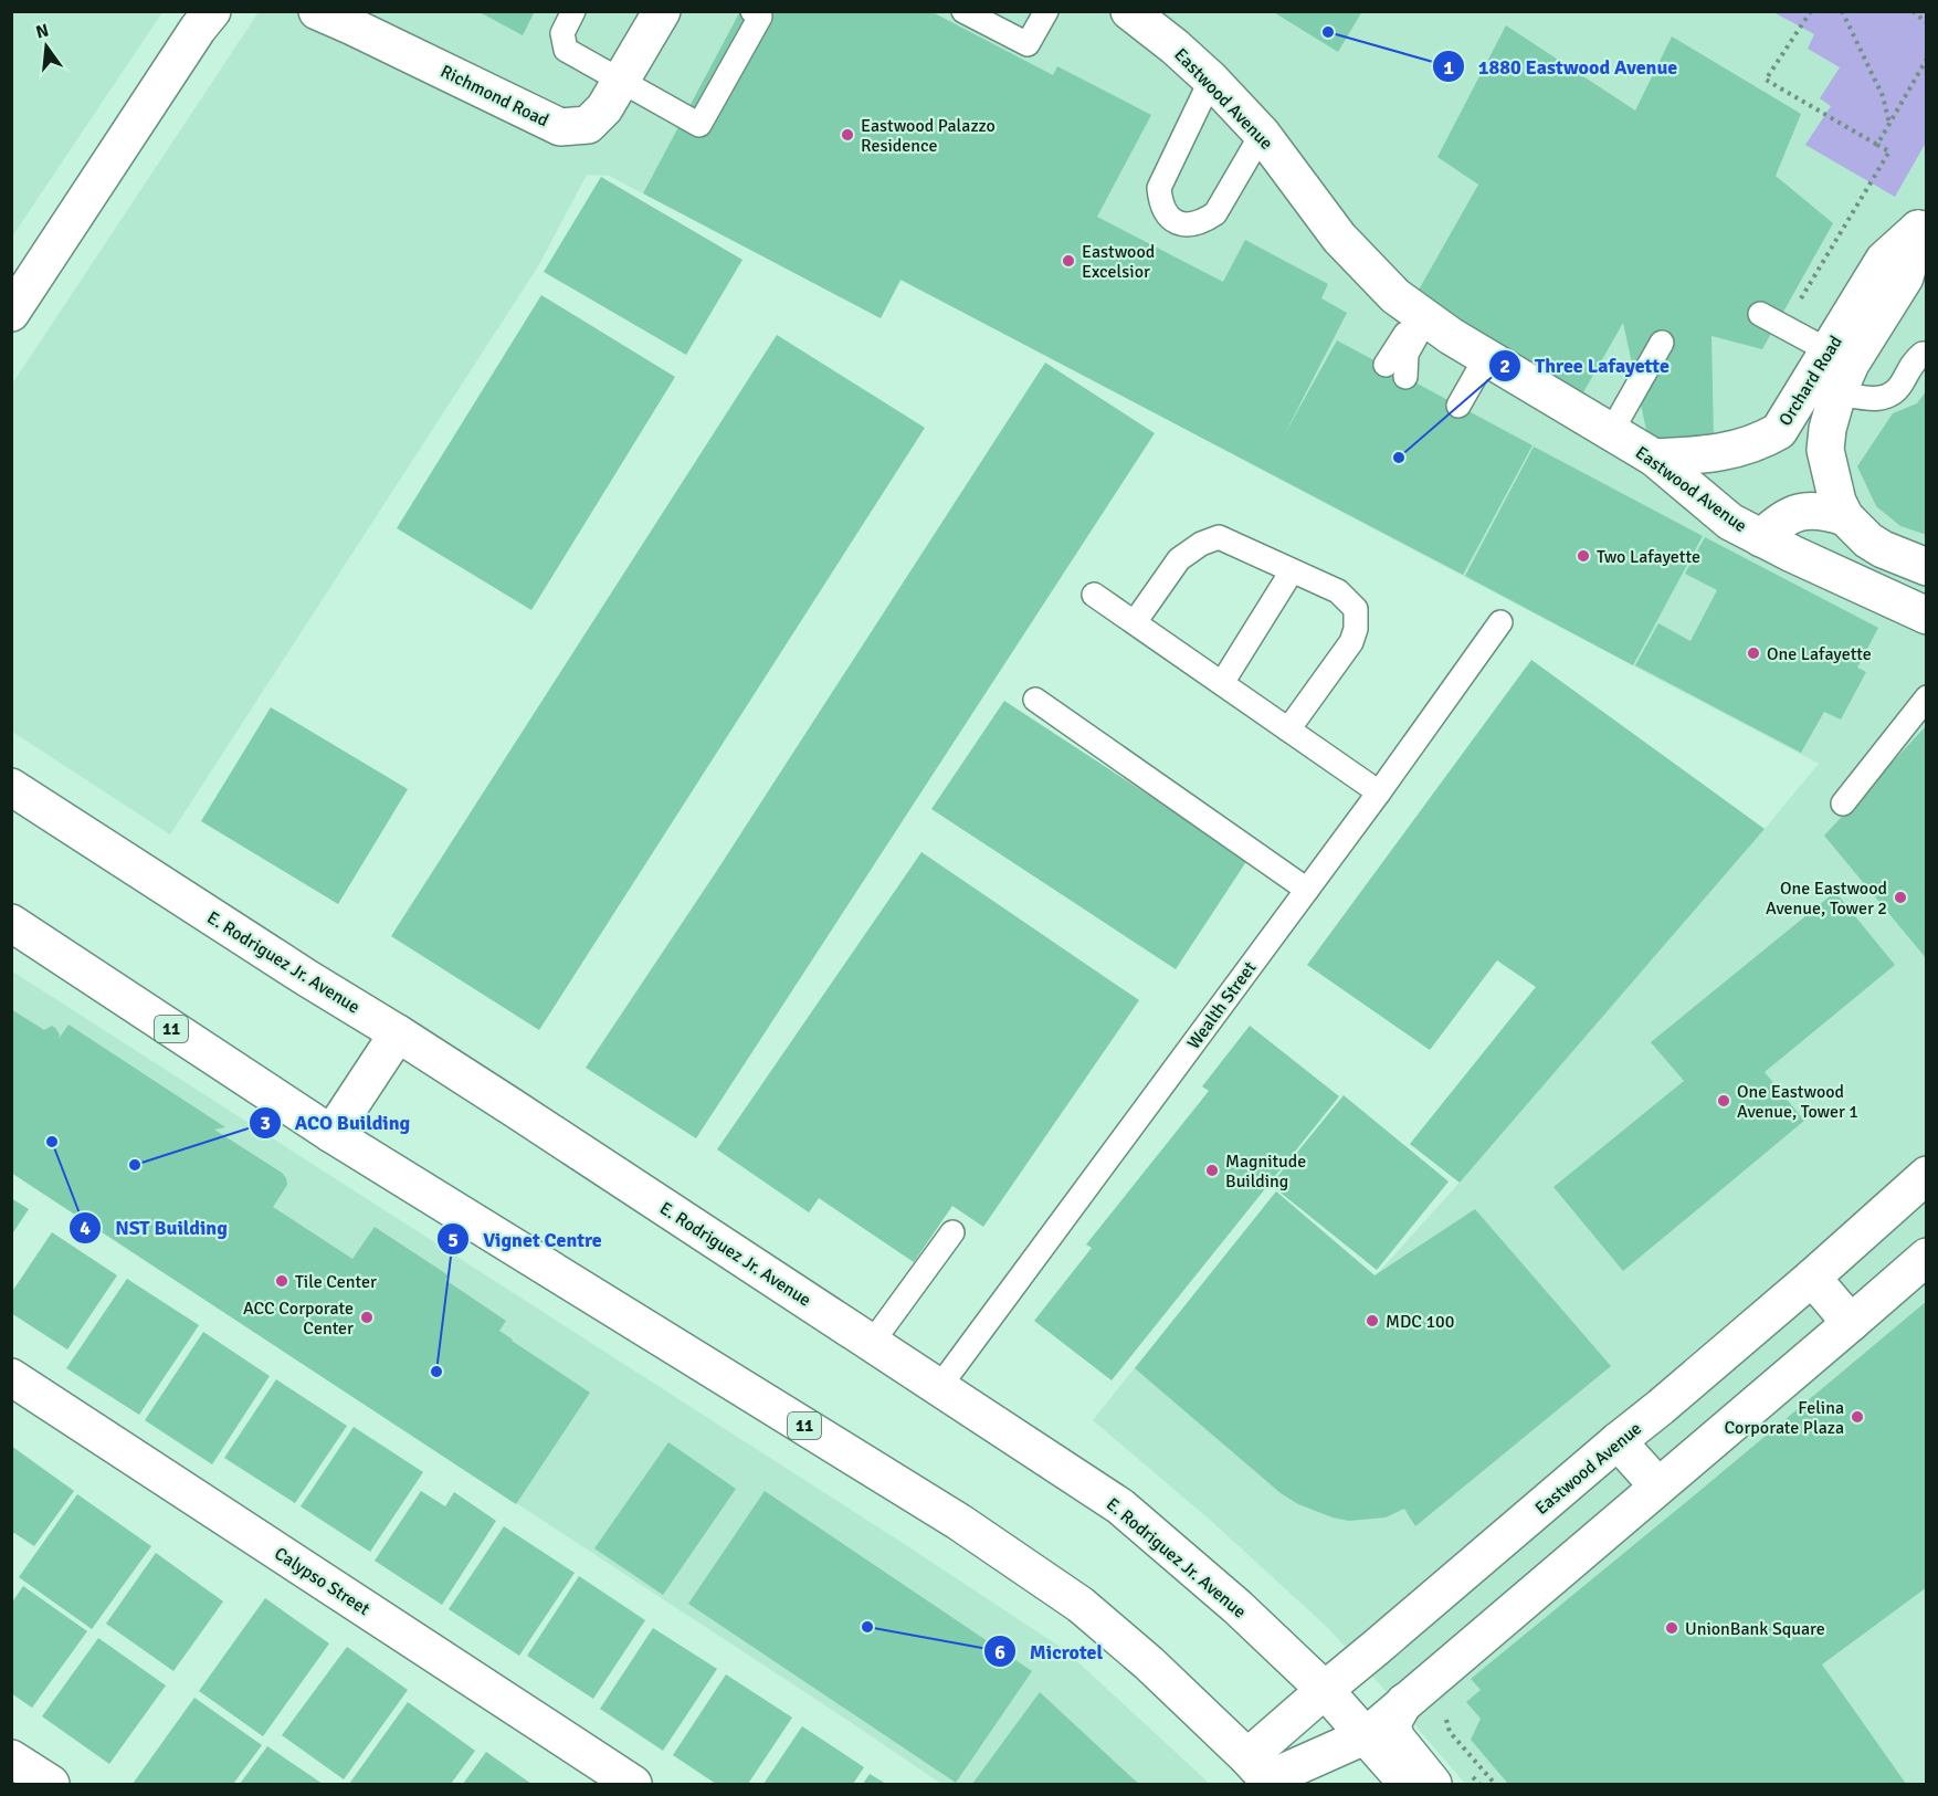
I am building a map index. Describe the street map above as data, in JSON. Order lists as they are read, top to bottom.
{
  "streets": {
    "street": [
      "Richmond Road",
      "Eastwood Avenue",
      "Orchard Road",
      "E. Rodriguez Jr. Avenue",
      "11",
      "Calypso Street"
    ],
    "lane": ["Wealth Street"]
  },
  "crossings": [
    ["Eastwood Avenue", "Orchard Road"],
    ["Eastwood Avenue", "E. Rodriguez Jr. Avenue"],
    ["Eastwood Avenue", "11"],
    ["E. Rodriguez Jr. Avenue", "Wealth Street"]
  ],
  "places": [
    "1880 Eastwood Avenue",
    "Eastwood Palazzo Residence",
    "Eastwood Excelsior",
    "Three Lafayette",
    "Two Lafayette",
    "One Lafayette",
    "One Eastwood Avenue, Tower 2",
    "One Eastwood Avenue, Tower 1",
    "NST Building",
    "ACO Building",
    "Magnitude Building",
    "Tile Center",
    "ACC Corporate Center",
    "MDC 100",
    "Vignet Centre",
    "Felina Corporate Plaza",
    "Microtel",
    "UnionBank Square"
  ],
  "north": "top"
}
